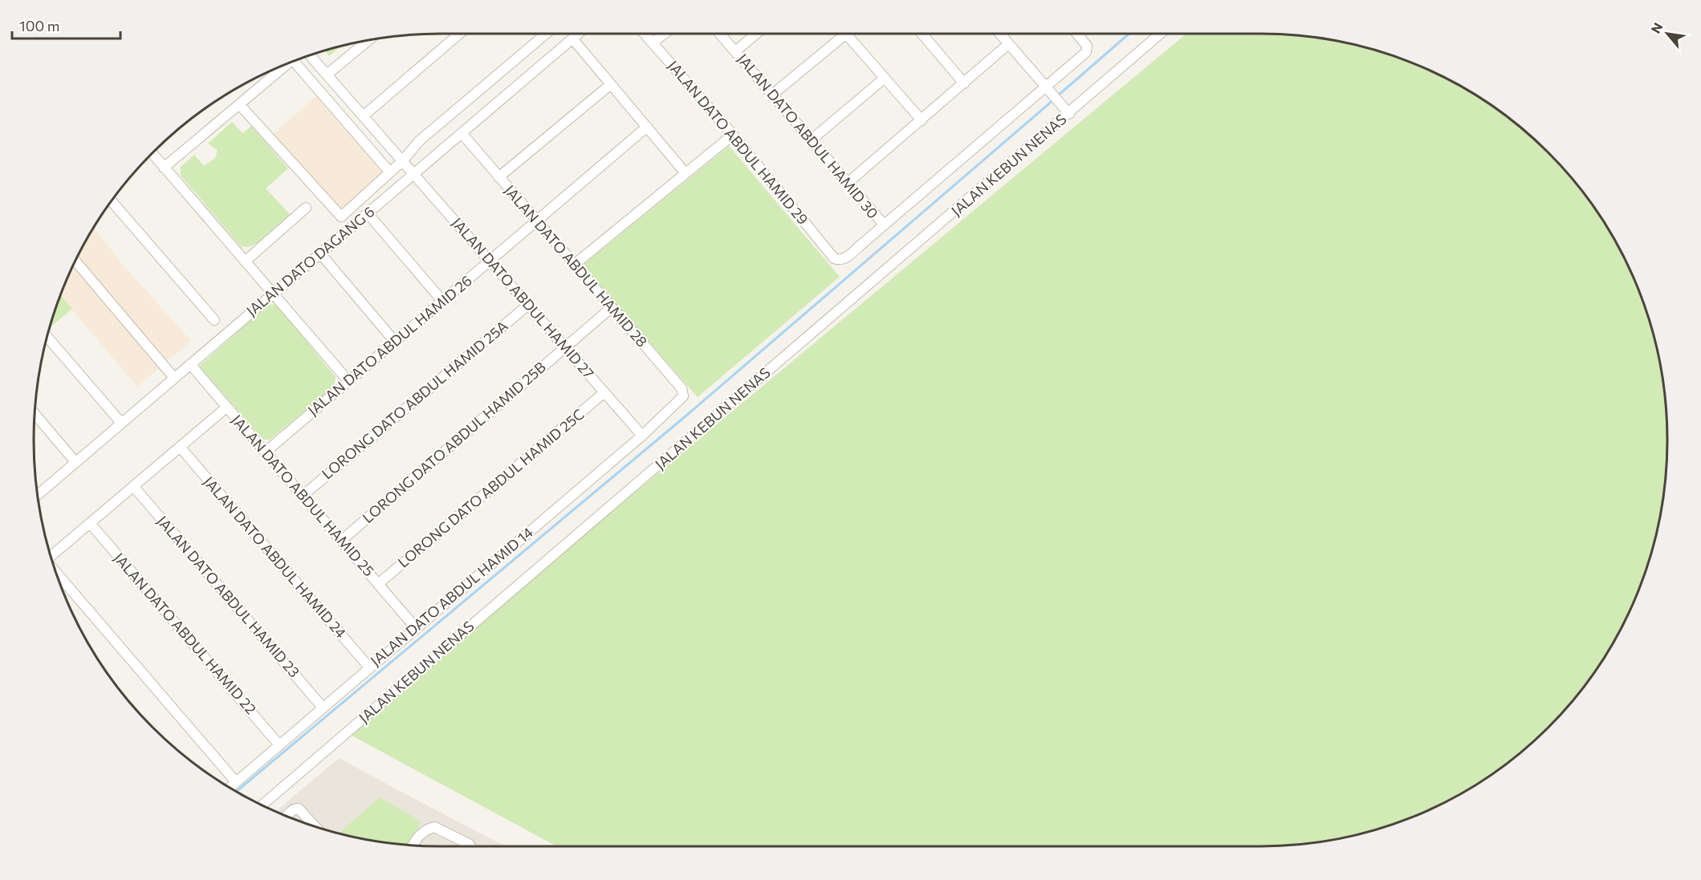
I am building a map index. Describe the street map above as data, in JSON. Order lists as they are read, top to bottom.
{
  "streets": {
    "street": [
      "JALAN DATO ABDUL HAMID 30",
      "JALAN DATO ABDUL HAMID 29",
      "JALAN KEBUN NENAS",
      "JALAN DATO DAGANG 6",
      "JALAN DATO ABDUL HAMID 28",
      "JALAN DATO ABDUL HAMID 27",
      "JALAN DATO ABDUL HAMID 26",
      "LORONG DATO ABDUL HAMID 25A",
      "LORONG DATO ABDUL HAMID 25B",
      "LORONG DATO ABDUL HAMID 25C",
      "JALAN DATO ABDUL HAMID 25",
      "JALAN DATO ABDUL HAMID 24",
      "JALAN DATO ABDUL HAMID 23",
      "JALAN DATO ABDUL HAMID 14",
      "JALAN DATO ABDUL HAMID 22"
    ]
  },
  "crossings": [
    ["JALAN DATO ABDUL HAMID 30", "JALAN DATO ABDUL HAMID 29"],
    ["JALAN DATO DAGANG 6", "JALAN DATO ABDUL HAMID 28"],
    ["JALAN DATO DAGANG 6", "JALAN DATO ABDUL HAMID 27"],
    ["JALAN DATO DAGANG 6", "JALAN DATO ABDUL HAMID 25"],
    ["JALAN DATO ABDUL HAMID 28", "JALAN DATO ABDUL HAMID 26"],
    ["JALAN DATO ABDUL HAMID 28", "LORONG DATO ABDUL HAMID 25B"],
    ["JALAN DATO ABDUL HAMID 28", "JALAN DATO ABDUL HAMID 14"],
    ["JALAN DATO ABDUL HAMID 27", "JALAN DATO ABDUL HAMID 26"],
    ["JALAN DATO ABDUL HAMID 27", "LORONG DATO ABDUL HAMID 25A"],
    ["JALAN DATO ABDUL HAMID 27", "LORONG DATO ABDUL HAMID 25B"],
    ["JALAN DATO ABDUL HAMID 27", "LORONG DATO ABDUL HAMID 25C"],
    ["JALAN DATO ABDUL HAMID 27", "JALAN DATO ABDUL HAMID 14"],
    ["JALAN DATO ABDUL HAMID 26", "JALAN DATO ABDUL HAMID 25"],
    ["LORONG DATO ABDUL HAMID 25A", "JALAN DATO ABDUL HAMID 25"],
    ["LORONG DATO ABDUL HAMID 25B", "JALAN DATO ABDUL HAMID 25"],
    ["LORONG DATO ABDUL HAMID 25C", "JALAN DATO ABDUL HAMID 25"],
    ["JALAN DATO ABDUL HAMID 25", "JALAN DATO ABDUL HAMID 14"],
    ["JALAN DATO ABDUL HAMID 24", "JALAN DATO ABDUL HAMID 14"],
    ["JALAN DATO ABDUL HAMID 23", "JALAN DATO ABDUL HAMID 14"],
    ["JALAN DATO ABDUL HAMID 14", "JALAN DATO ABDUL HAMID 22"]
  ],
  "scale_bar": "100 m",
  "north": "top left"
}
